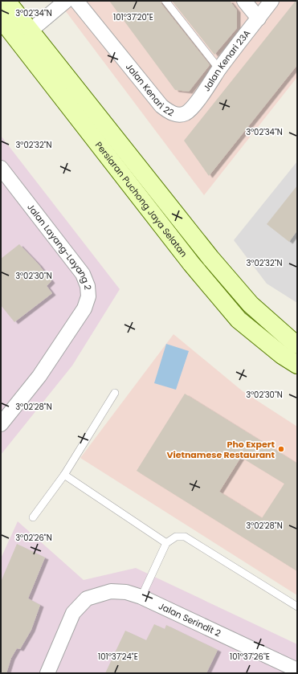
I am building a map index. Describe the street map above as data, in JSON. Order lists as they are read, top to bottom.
{
  "streets": {
    "main road": ["Persiaran Puchong Jaya Selatan"],
    "street": [
      "Jalan Kenari 23A",
      "Jalan Kenari 22",
      "Jalan Layang-Layang 2",
      "Jalan Serindit 2"
    ]
  },
  "crossings": [
    ["Jalan Kenari 23A", "Jalan Kenari 22"]
  ],
  "places": ["Pho Expert Vietnamese Restaurant"],
  "coordinates": [
    "3°02'34\"N",
    "101°37'20\"E",
    "3°02'32\"N",
    "3°02'30\"N",
    "3°02'28\"N",
    "3°02'26\"N",
    "101°37'24\"E",
    "101°37'26\"E"
  ]
}
